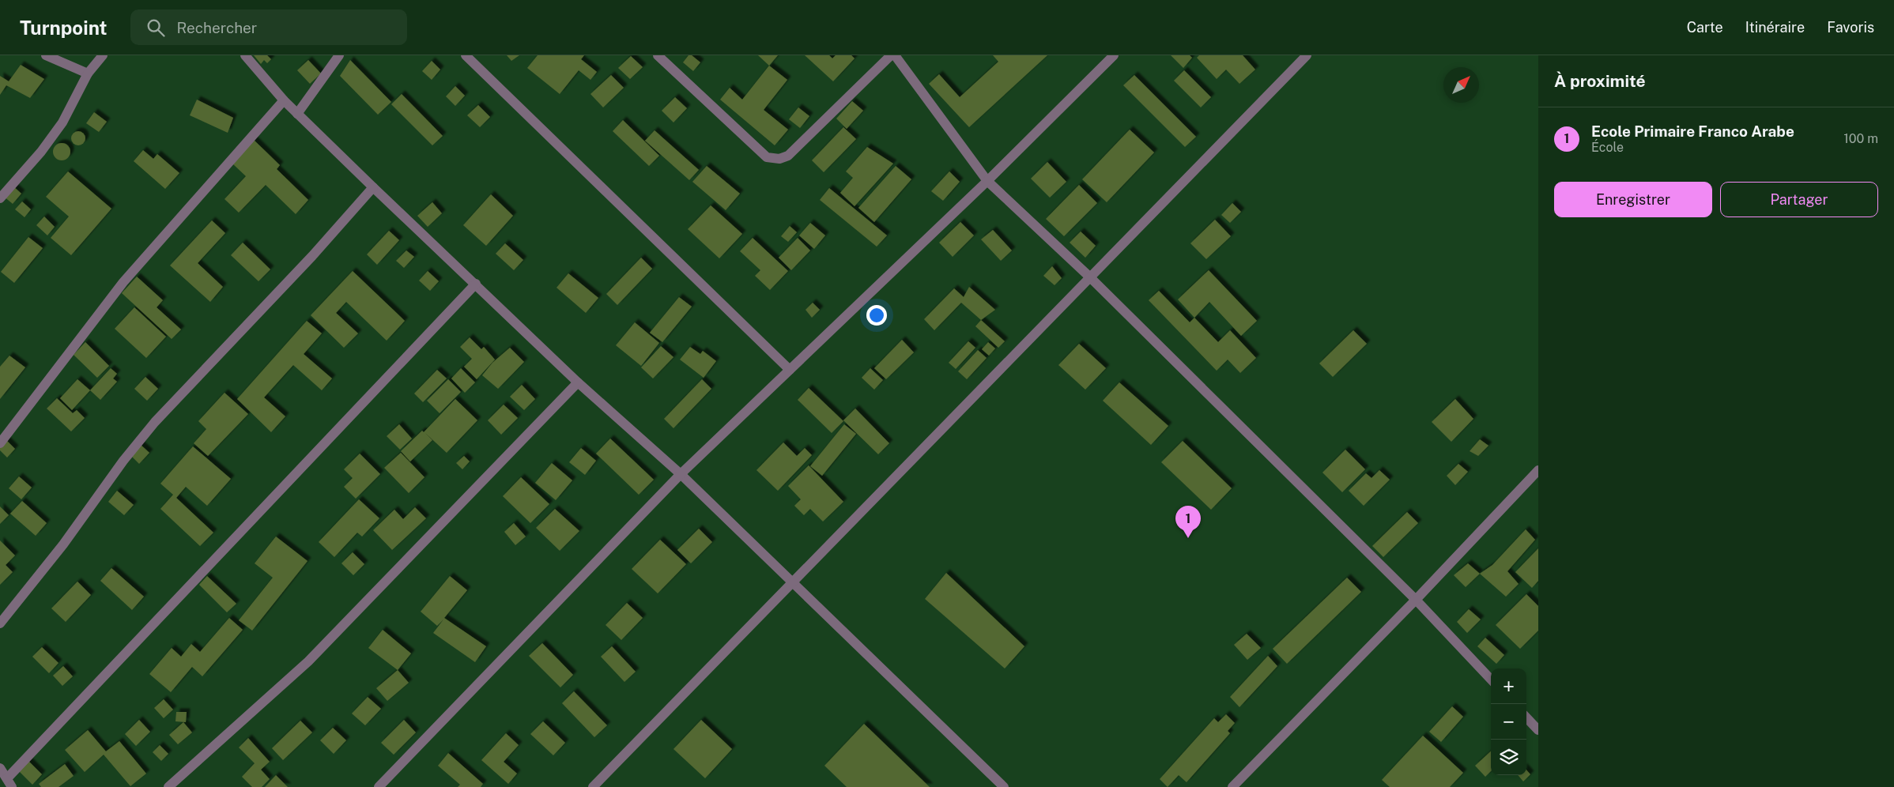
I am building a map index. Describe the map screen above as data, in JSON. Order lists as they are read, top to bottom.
{
  "north": "top right",
  "page": {
    "header": "Turnpoint",
    "search": "Rechercher",
    "nav": ["Carte", "Itinéraire", "Favoris"],
    "heading": "À proximité",
    "list": [
      {
        "mark": "1",
        "name": "Ecole Primaire Franco Arabe",
        "note": "École",
        "value": "100 m"
      }
    ],
    "buttons": ["Enregistrer", "Partager"],
    "pins": "1",
    "map_buttons": ["+", "−"]
  }
}
